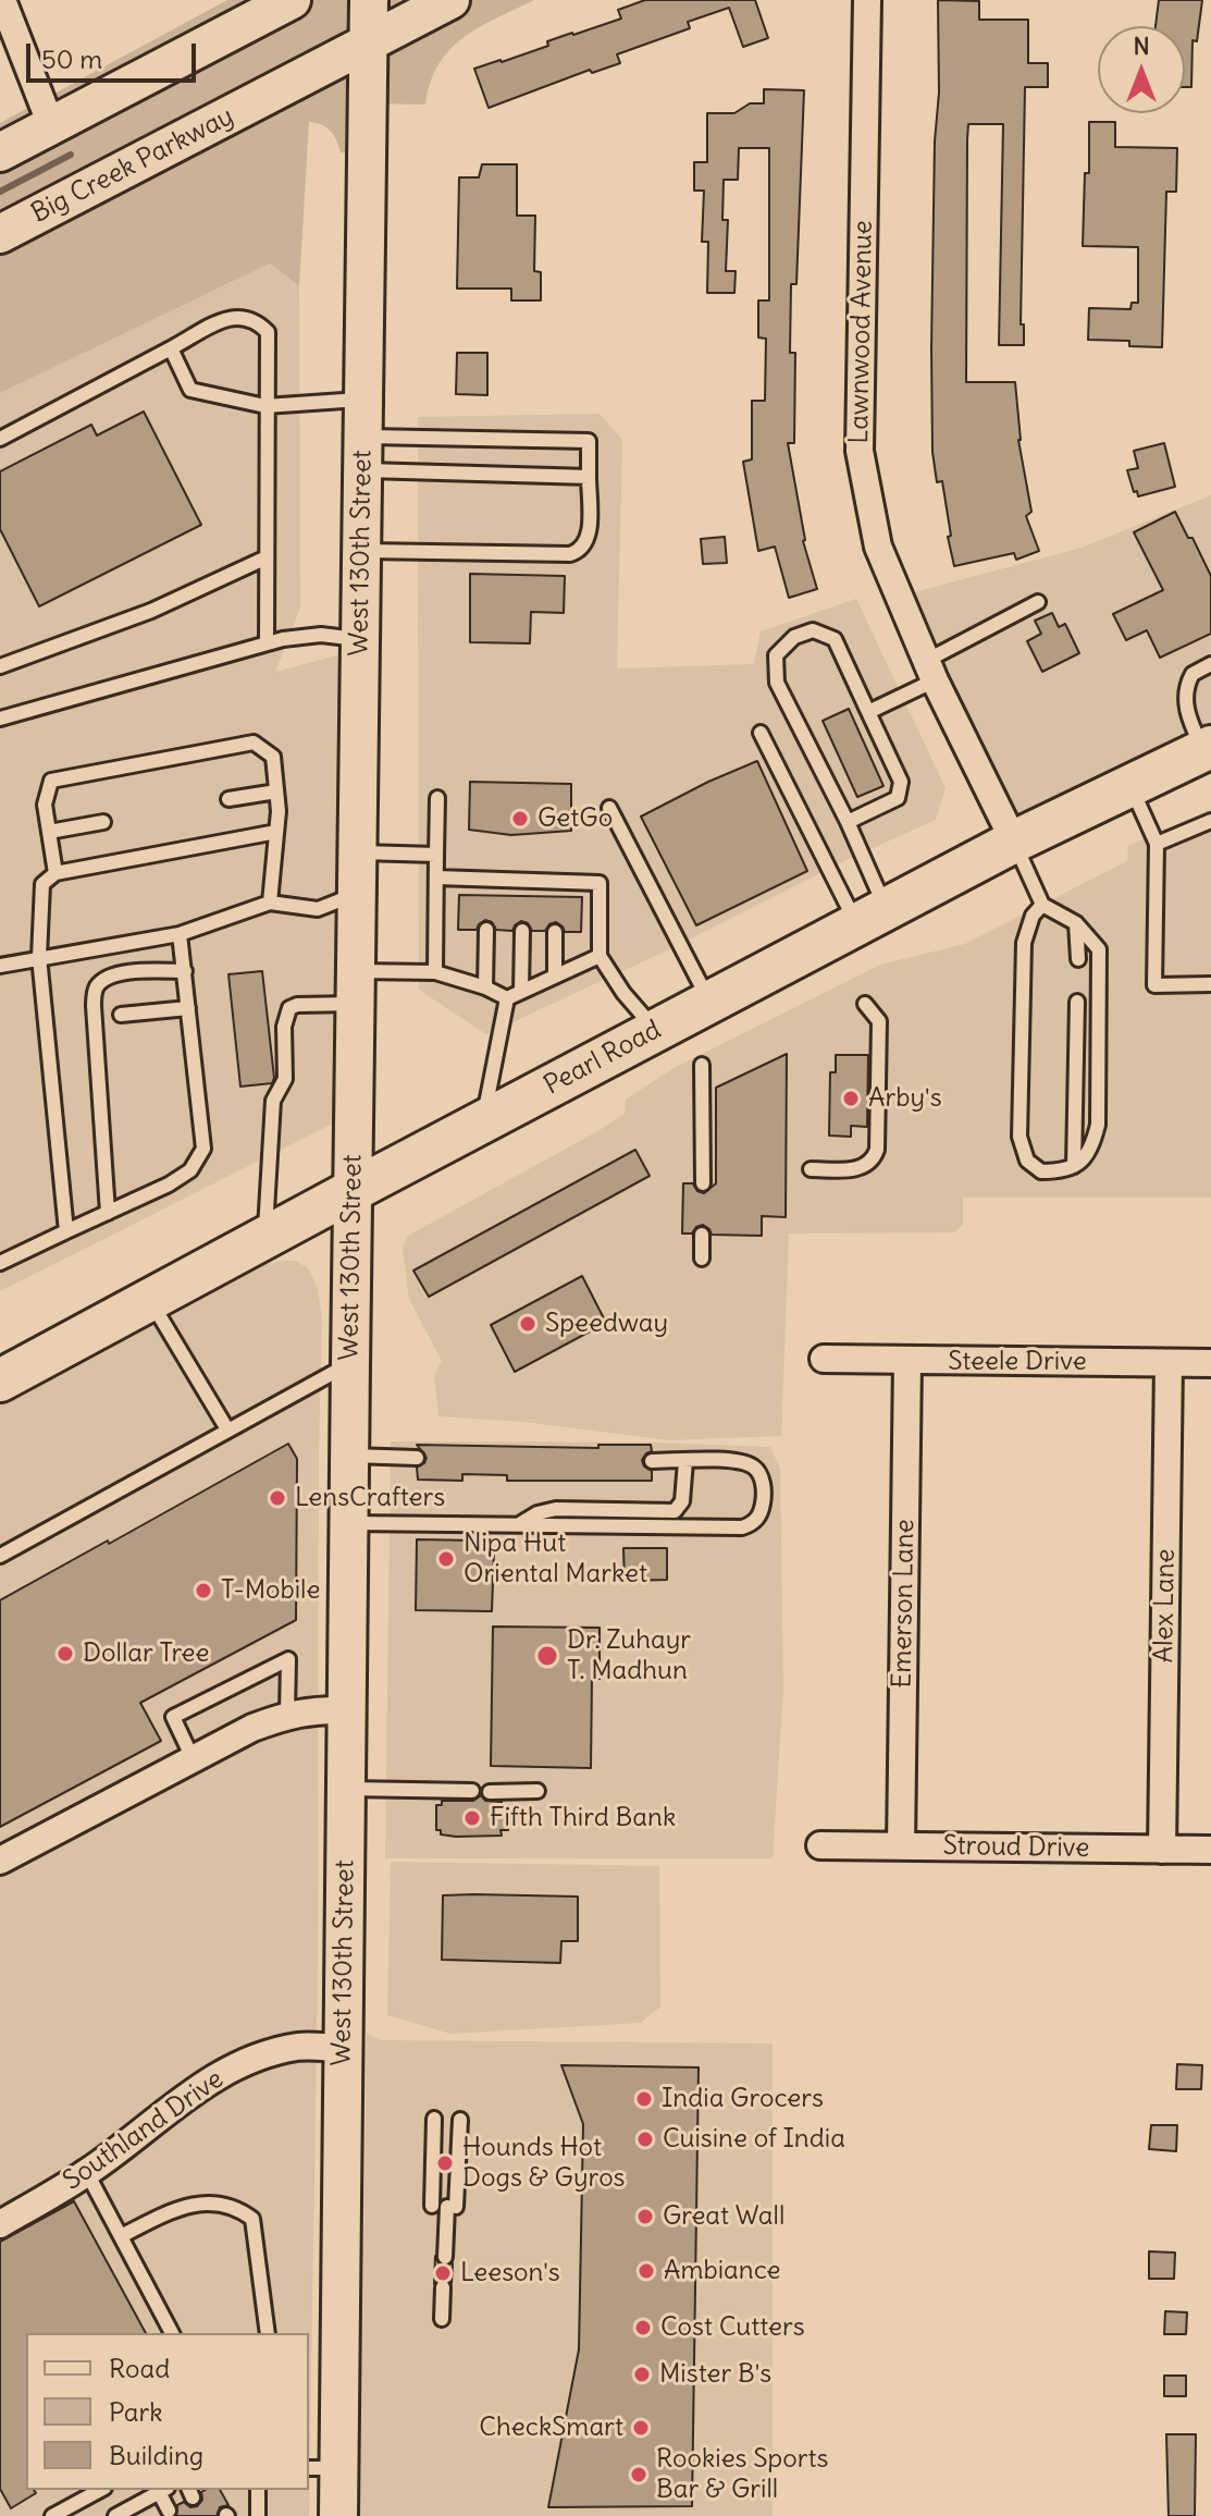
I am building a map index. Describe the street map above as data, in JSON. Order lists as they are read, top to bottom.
{
  "streets": {
    "main road": ["Big Creek Parkway", "West 130th Street", "Pearl Road"],
    "street": [
      "Lawnwood Avenue",
      "Steele Drive",
      "Emerson Lane",
      "Alex Lane",
      "Stroud Drive",
      "Southland Drive"
    ]
  },
  "crossings": [
    ["Big Creek Parkway", "West 130th Street"],
    ["Lawnwood Avenue", "Pearl Road"],
    ["West 130th Street", "Pearl Road"],
    ["West 130th Street", "Southland Drive"],
    ["Steele Drive", "Emerson Lane"],
    ["Steele Drive", "Alex Lane"],
    ["Emerson Lane", "Stroud Drive"],
    ["Alex Lane", "Stroud Drive"]
  ],
  "places": [
    "GetGo",
    "Arby's",
    "Speedway",
    "LensCrafters",
    "Nipa Hut Oriental Market",
    "T-Mobile",
    "Dollar Tree",
    "Dr. Zuhayr T. Madhun",
    "Fifth Third Bank",
    "India Grocers",
    "Cuisine of India",
    "Hounds Hot Dogs & Gyros",
    "Great Wall",
    "Ambiance",
    "Leeson's",
    "Cost Cutters",
    "Mister B's",
    "CheckSmart",
    "Rookies Sports Bar & Grill"
  ],
  "legend": ["Road", "Park", "Building"],
  "scale_bar": "50 m",
  "north": "top"
}
